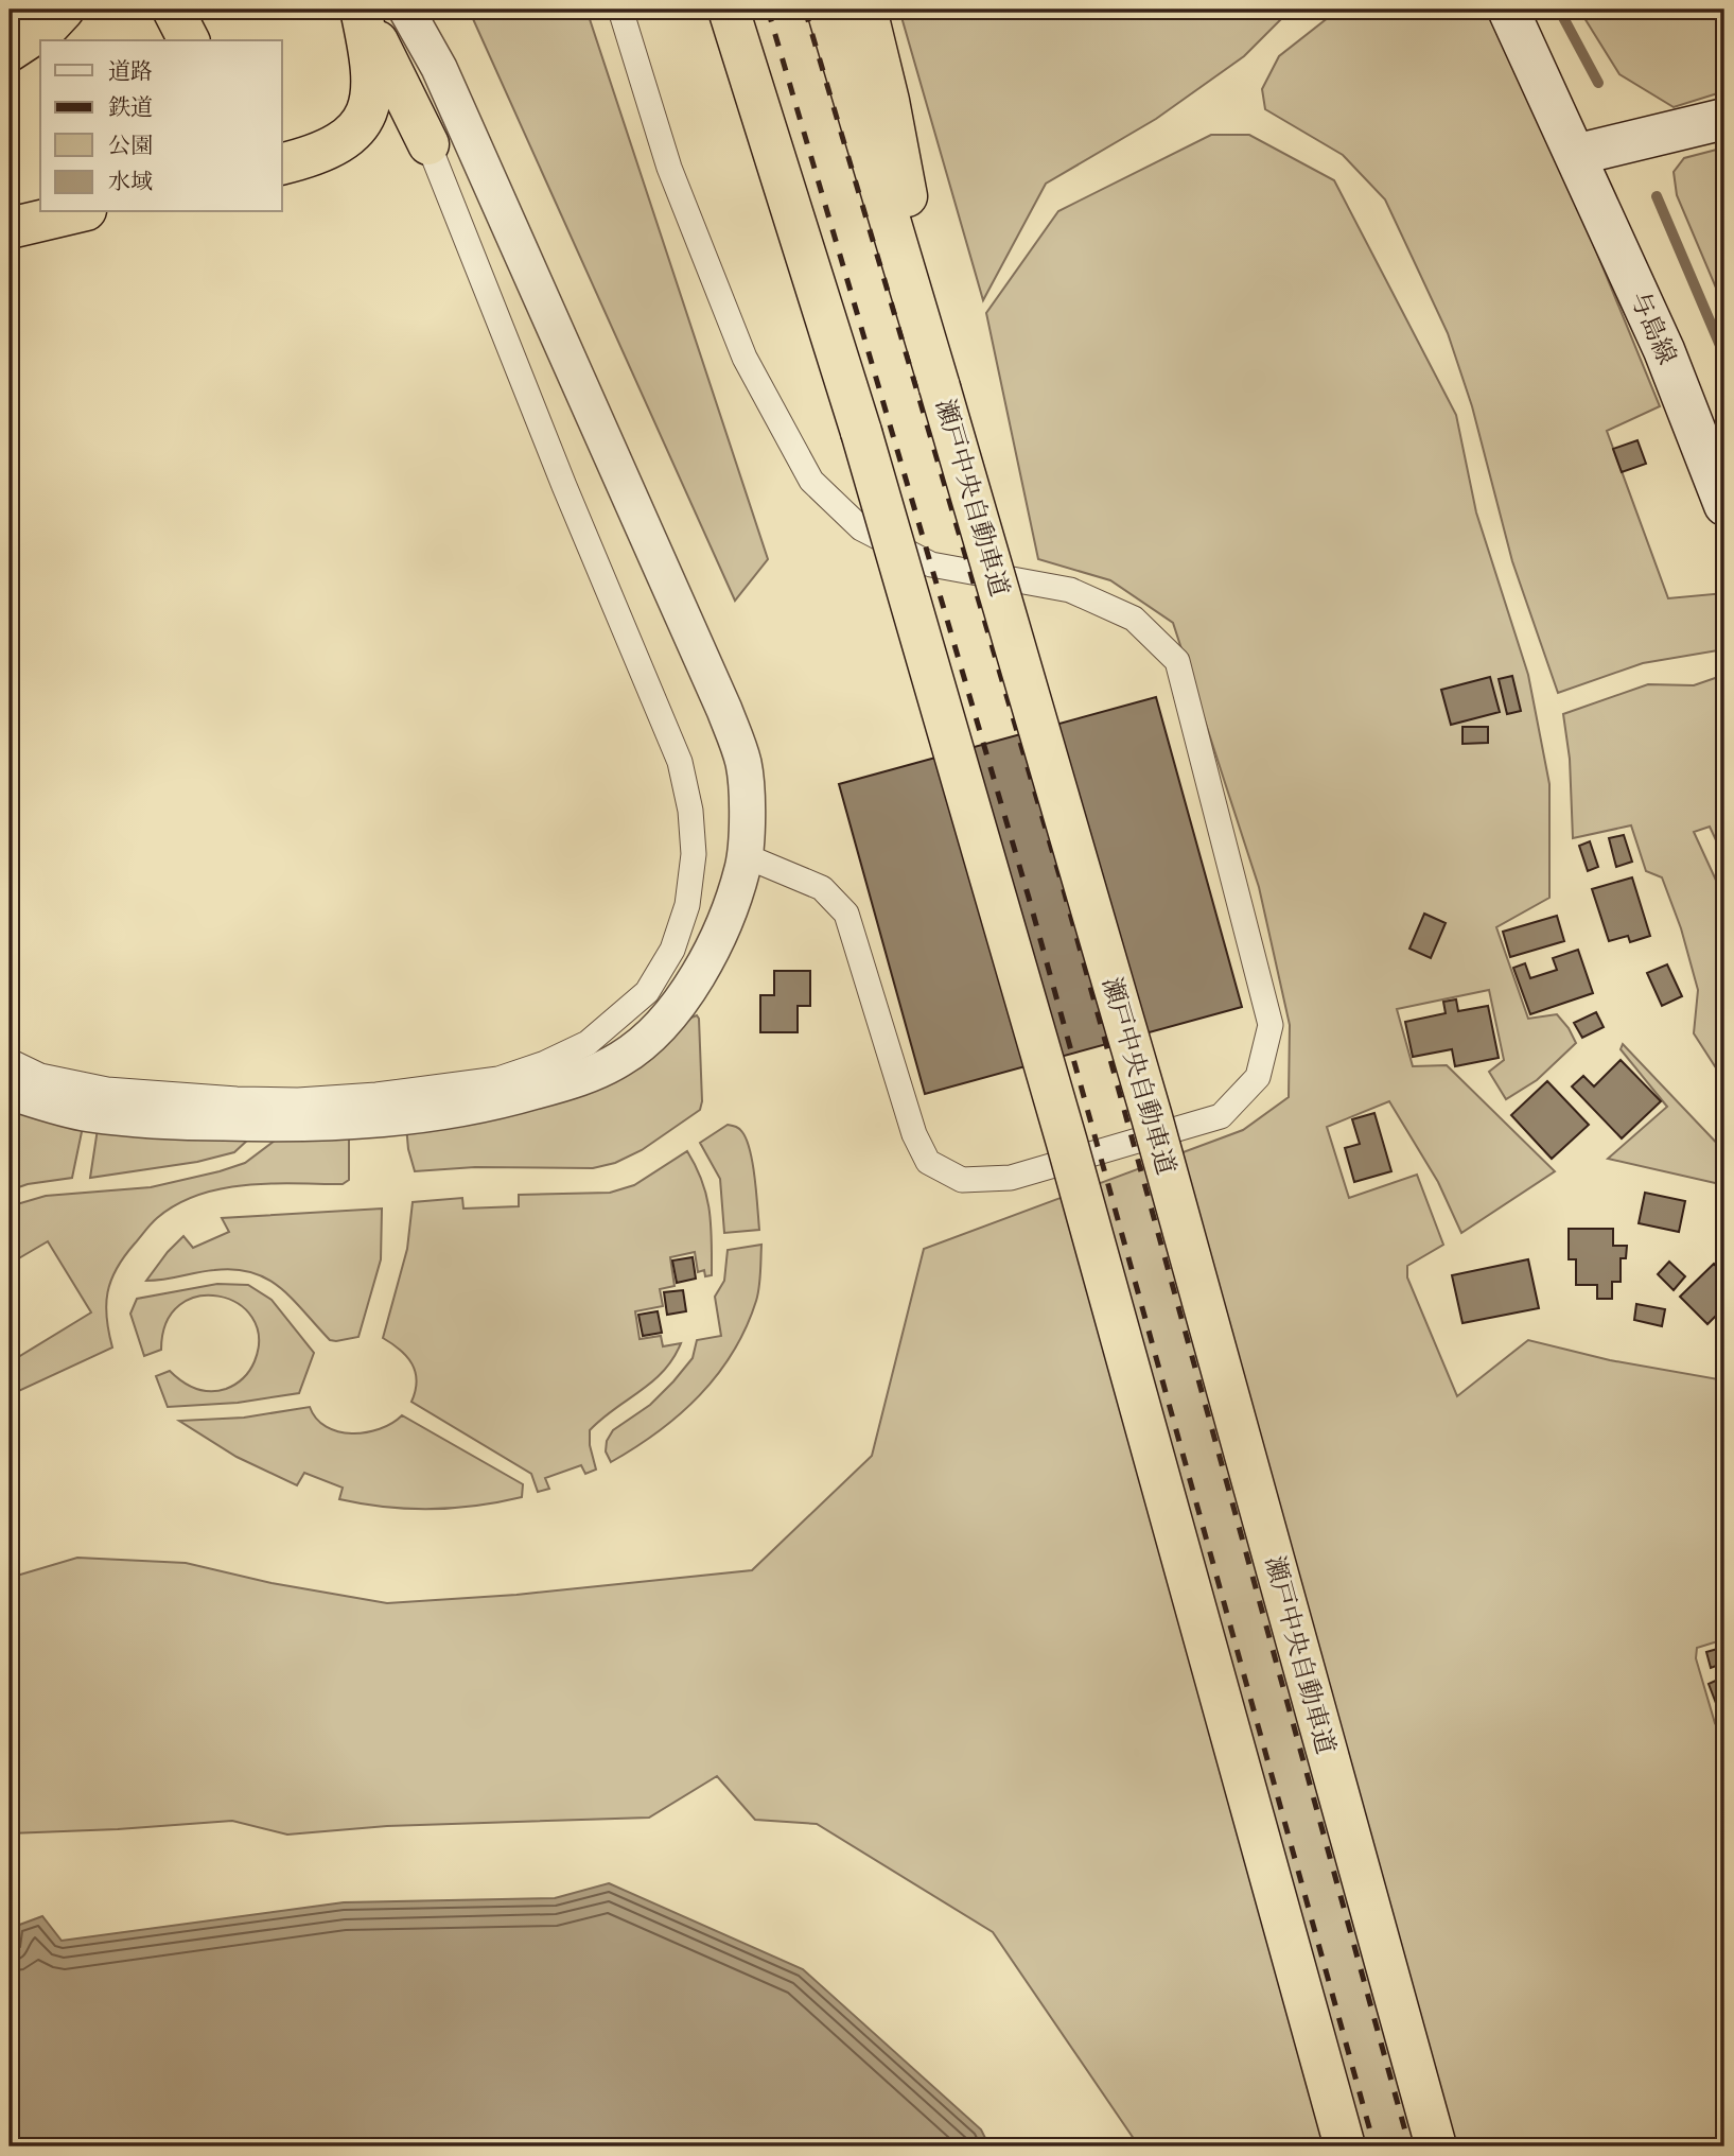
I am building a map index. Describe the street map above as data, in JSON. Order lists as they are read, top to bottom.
{
  "streets": {
    "highway": ["瀬戸中央自動車道"],
    "main road": ["与島線"]
  },
  "legend": [
    "道路",
    "鉄道",
    "公園",
    "水域"
  ]
}
